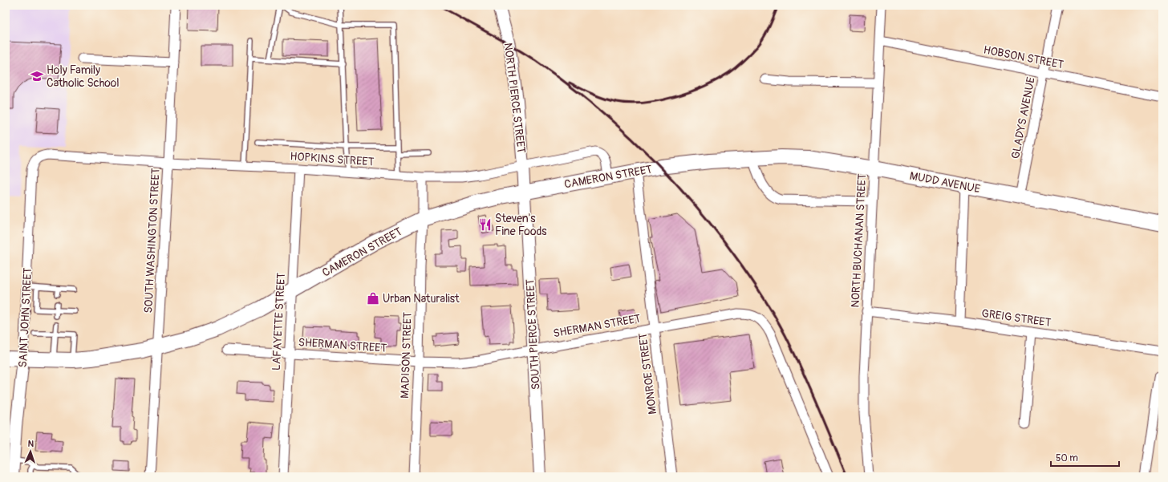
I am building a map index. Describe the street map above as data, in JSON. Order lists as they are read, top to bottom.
{
  "streets": {
    "main road": ["CAMERON STREET", "MUDD AVENUE"],
    "street": [
      "HOBSON STREET",
      "NORTH PIERCE STREET",
      "GLADYS AVENUE",
      "HOPKINS STREET",
      "SOUTH WASHINGTON STREET",
      "NORTH BUCHANAN STREET",
      "SAINT JOHN STREET",
      "GREIG STREET",
      "LAFAYETTE STREET",
      "SHERMAN STREET",
      "SOUTH PIERCE STREET",
      "MADISON STREET",
      "MONROE STREET"
    ]
  },
  "crossings": [
    ["HOBSON STREET", "GLADYS AVENUE"],
    ["HOBSON STREET", "NORTH BUCHANAN STREET"],
    ["NORTH PIERCE STREET", "HOPKINS STREET"],
    ["NORTH PIERCE STREET", "CAMERON STREET"],
    ["NORTH PIERCE STREET", "SOUTH PIERCE STREET"],
    ["GLADYS AVENUE", "MUDD AVENUE"],
    ["HOPKINS STREET", "CAMERON STREET"],
    ["HOPKINS STREET", "SOUTH WASHINGTON STREET"],
    ["HOPKINS STREET", "SAINT JOHN STREET"],
    ["HOPKINS STREET", "LAFAYETTE STREET"],
    ["HOPKINS STREET", "MADISON STREET"],
    ["CAMERON STREET", "MUDD AVENUE"],
    ["CAMERON STREET", "SOUTH WASHINGTON STREET"],
    ["CAMERON STREET", "SAINT JOHN STREET"],
    ["CAMERON STREET", "LAFAYETTE STREET"],
    ["CAMERON STREET", "SOUTH PIERCE STREET"],
    ["CAMERON STREET", "MADISON STREET"],
    ["CAMERON STREET", "MONROE STREET"],
    ["MUDD AVENUE", "NORTH BUCHANAN STREET"],
    ["NORTH BUCHANAN STREET", "GREIG STREET"],
    ["LAFAYETTE STREET", "SHERMAN STREET"],
    ["SHERMAN STREET", "SOUTH PIERCE STREET"],
    ["SHERMAN STREET", "MADISON STREET"],
    ["SHERMAN STREET", "MONROE STREET"]
  ],
  "places": {
    "school or university": ["Holy Family Catholic School"],
    "restaurant": ["Steven's Fine Foods"],
    "shop": ["Urban Naturalist"]
  },
  "scale_bar": "50 m",
  "north": "top"
}
